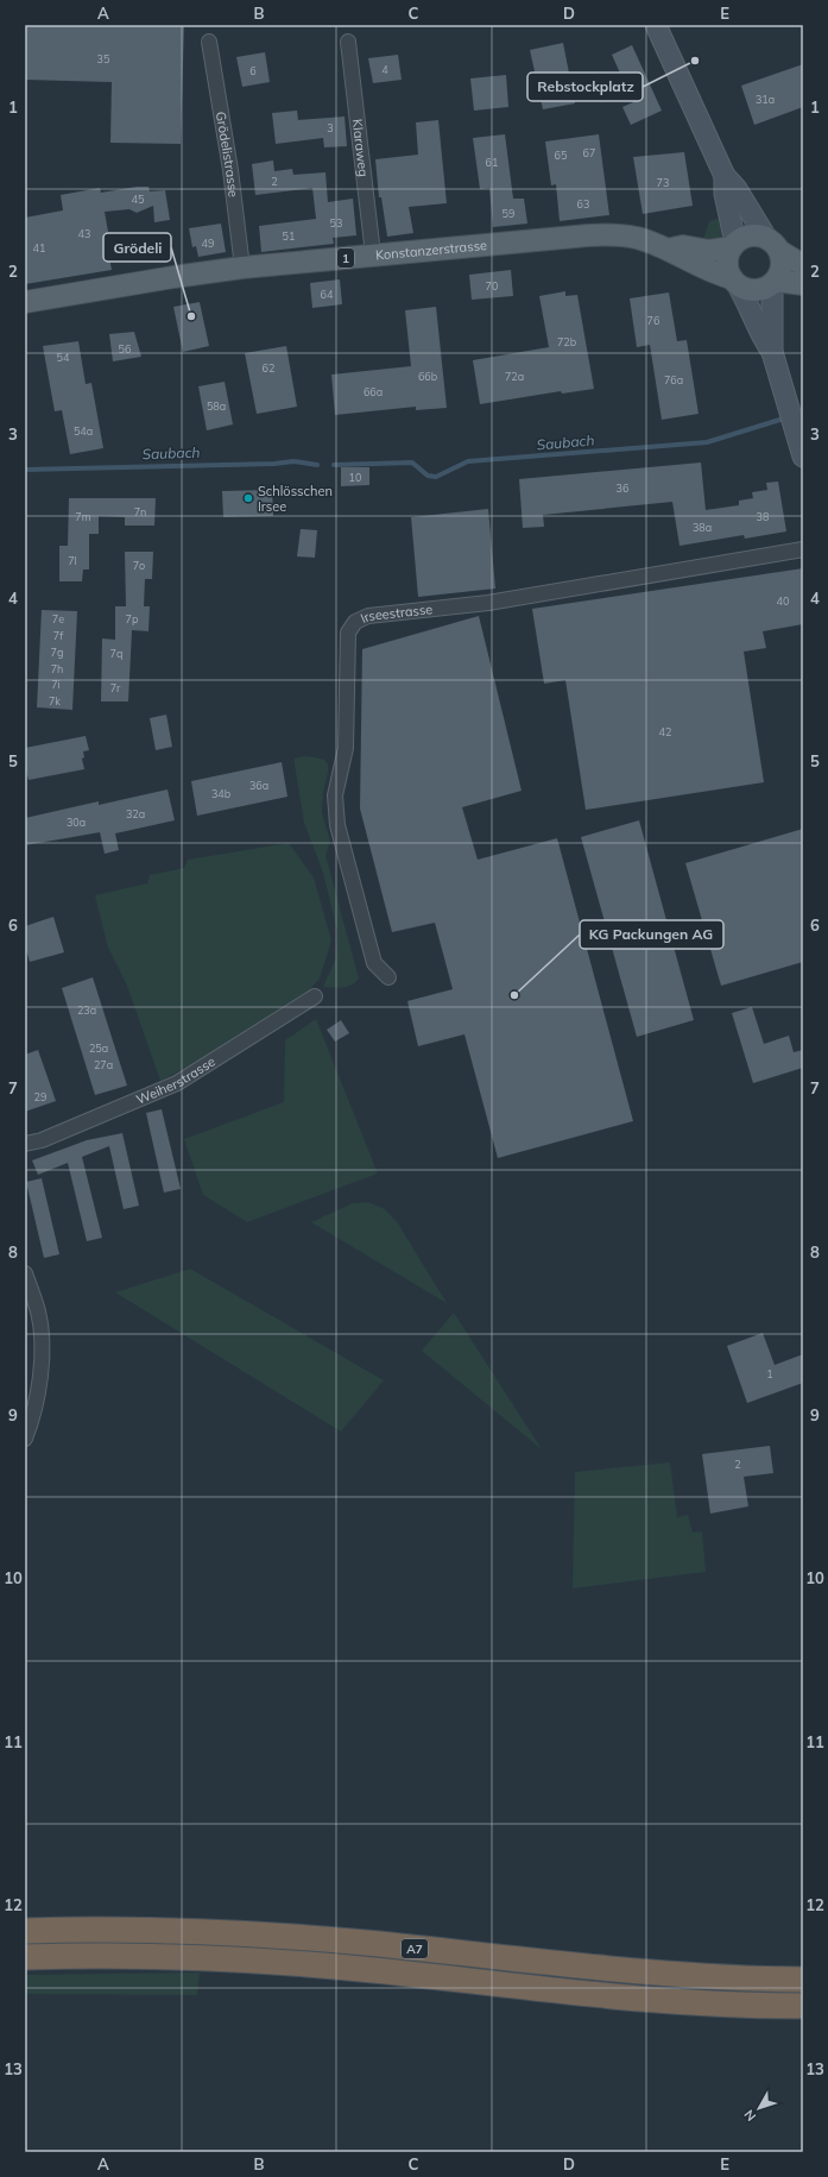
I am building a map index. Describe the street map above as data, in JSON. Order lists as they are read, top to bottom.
{
  "streets": {
    "highway": ["A7"],
    "main road": ["Konstanzerstrasse", "1"],
    "street": [
      "Klaraweg",
      "Grödelistrasse",
      "Irseestrasse",
      "Weiherstrasse"
    ]
  },
  "crossings": [
    ["Klaraweg", "Konstanzerstrasse"],
    ["Grödelistrasse", "Konstanzerstrasse"]
  ],
  "water": ["Saubach"],
  "places": [
    "Rebstockplatz",
    "Grödeli",
    "Schlösschen Irsee",
    "KG Packungen AG"
  ],
  "house_numbers": [
    "35",
    "4",
    "6",
    "31a",
    "3",
    "67",
    "65",
    "61",
    "2",
    "73",
    "45",
    "63",
    "59",
    "53",
    "43",
    "51",
    "49",
    "41",
    "70",
    "64",
    "76",
    "72b",
    "56",
    "54",
    "62",
    "66b",
    "72a",
    "76a",
    "66a",
    "58a",
    "54a",
    "10",
    "36",
    "7n",
    "7m",
    "38",
    "38a",
    "7l",
    "7o",
    "40",
    "7e",
    "7p",
    "7f",
    "7g",
    "7q",
    "7h",
    "7i",
    "7r",
    "7k",
    "42",
    "36a",
    "34b",
    "32a",
    "30a",
    "23a",
    "25a",
    "27a",
    "29",
    "1",
    "2"
  ],
  "north": "bottom left",
  "grid": {
    "columns": [
      "A",
      "B",
      "C",
      "D",
      "E"
    ],
    "rows": [
      "1",
      "2",
      "3",
      "4",
      "5",
      "6",
      "7",
      "8",
      "9",
      "10",
      "11",
      "12",
      "13"
    ]
  }
}
